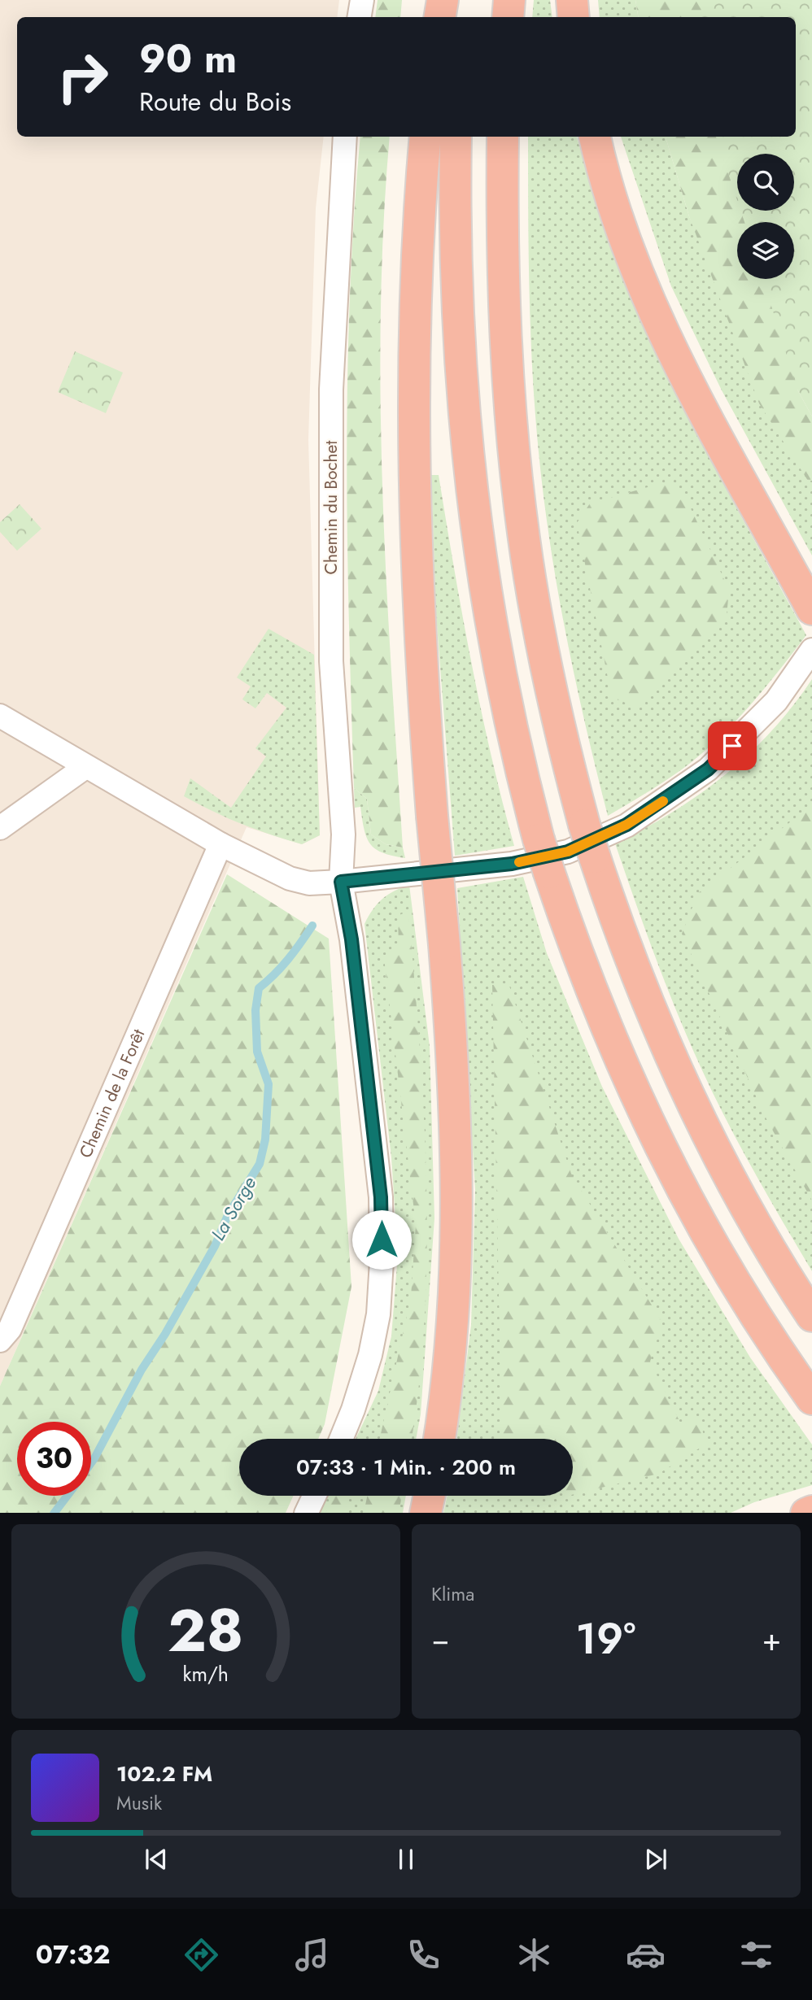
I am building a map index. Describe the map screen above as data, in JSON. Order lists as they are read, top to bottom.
{
  "streets": {
    "street": ["Chemin du Bochet", "Chemin de la Forêt"]
  },
  "water": ["La Sorge"],
  "page": {
    "turn": ["90 m", "Route du Bois"],
    "limit": "30",
    "trip": "07:33 · 1 Min. · 200 m",
    "tile": "Klima",
    "heat": ["−", "19°", "+"],
    "song": ["102.2 FM", "Musik"],
    "tabs": "07:32",
    "gauge": ["28", "km/h"]
  }
}
